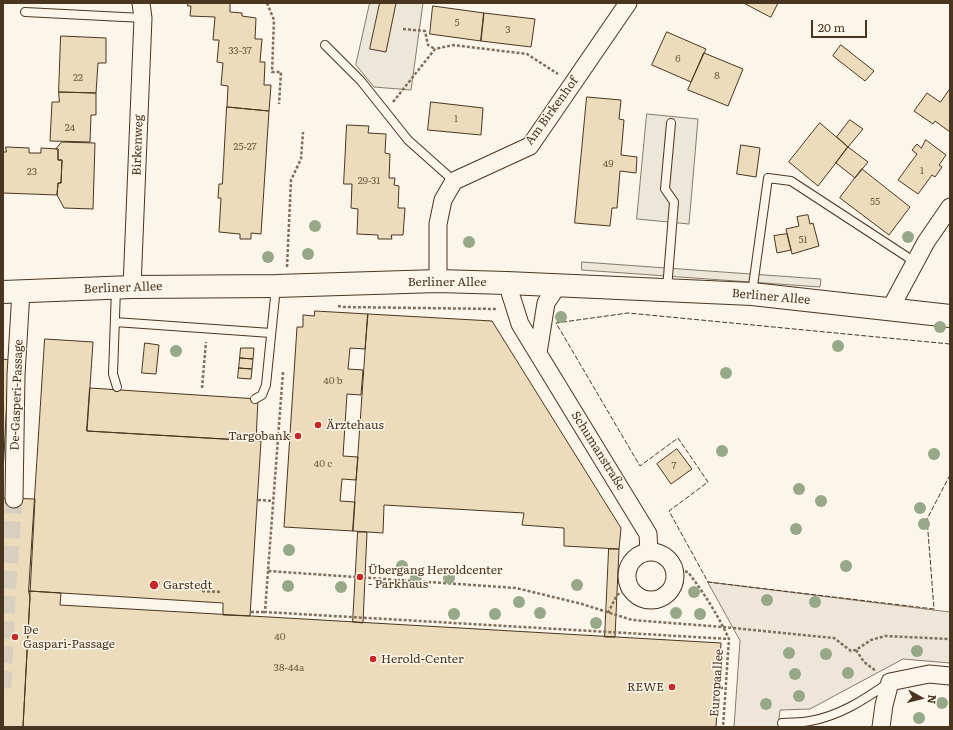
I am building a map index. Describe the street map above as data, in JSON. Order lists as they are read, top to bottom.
{
  "streets": {
    "street": [
      "Am Birkenhof",
      "Birkenweg",
      "Berliner Allee",
      "De-Gasperi-Passage",
      "Schumanstraße"
    ],
    "path": ["Europaallee"]
  },
  "crossings": [
    ["Birkenweg", "Berliner Allee"],
    ["Berliner Allee", "De-Gasperi-Passage"],
    ["Berliner Allee", "Schumanstraße"]
  ],
  "places": [
    "Ärztehaus",
    "Targobank",
    "Übergang Heroldcenter - Parkhaus",
    "Garstedt",
    "De Gaspari-Passage",
    "Herold-Center",
    "REWE"
  ],
  "house_numbers": [
    "5",
    "3",
    "33-37",
    "6",
    "8",
    "22",
    "1",
    "24",
    "25-27",
    "49",
    "1",
    "23",
    "29-31",
    "55",
    "51",
    "40 b",
    "40 c",
    "7",
    "40",
    "38-44a"
  ],
  "scale_bar": "20 m",
  "north": "right"
}
